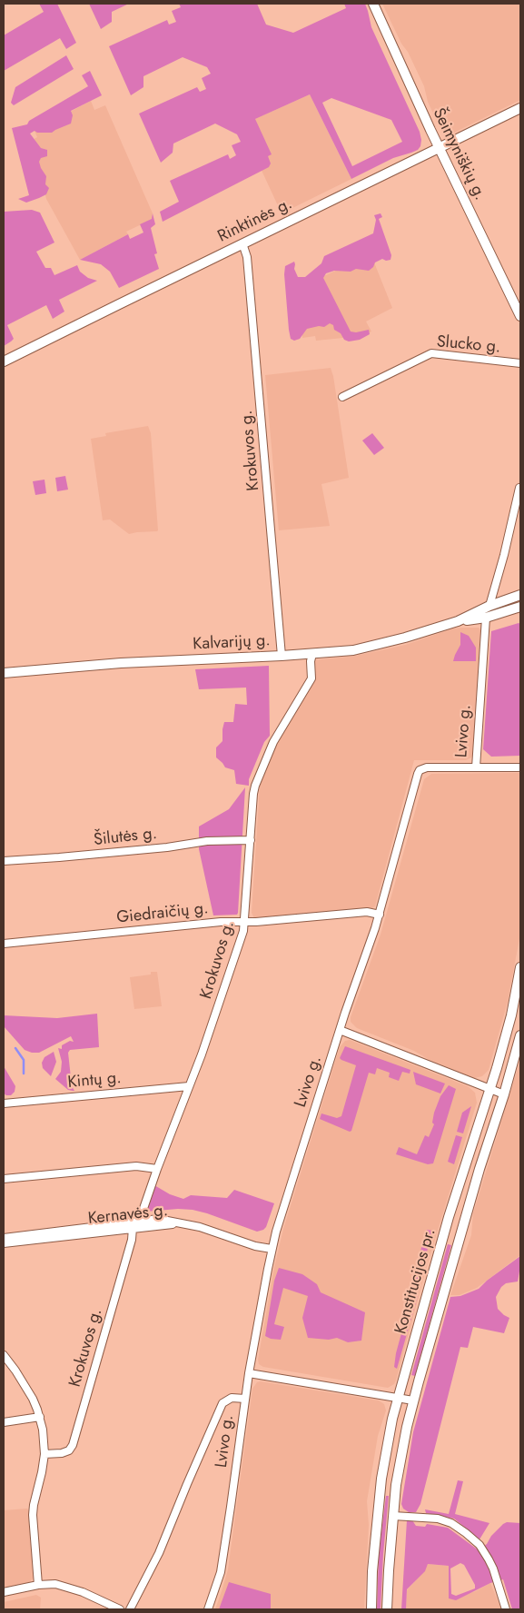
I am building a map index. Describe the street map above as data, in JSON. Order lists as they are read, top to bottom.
{
  "streets": {
    "main road": [
      "Šeimyniškių g.",
      "Rinktinės g.",
      "Kalvarijų g.",
      "Konstitucijos pr."
    ],
    "street": [
      "Slucko g.",
      "Krokuvos g.",
      "Lvivo g.",
      "Šilutės g.",
      "Giedraičių g.",
      "Kintų g.",
      "Kernavės g."
    ]
  },
  "crossings": [
    ["Šeimyniškių g.", "Rinktinės g."],
    ["Rinktinės g.", "Krokuvos g."],
    ["Krokuvos g.", "Kalvarijų g."],
    ["Krokuvos g.", "Šilutės g."],
    ["Krokuvos g.", "Giedraičių g."],
    ["Krokuvos g.", "Kintų g."],
    ["Krokuvos g.", "Kernavės g."],
    ["Kalvarijų g.", "Lvivo g."],
    ["Lvivo g.", "Giedraičių g."]
  ]
}
